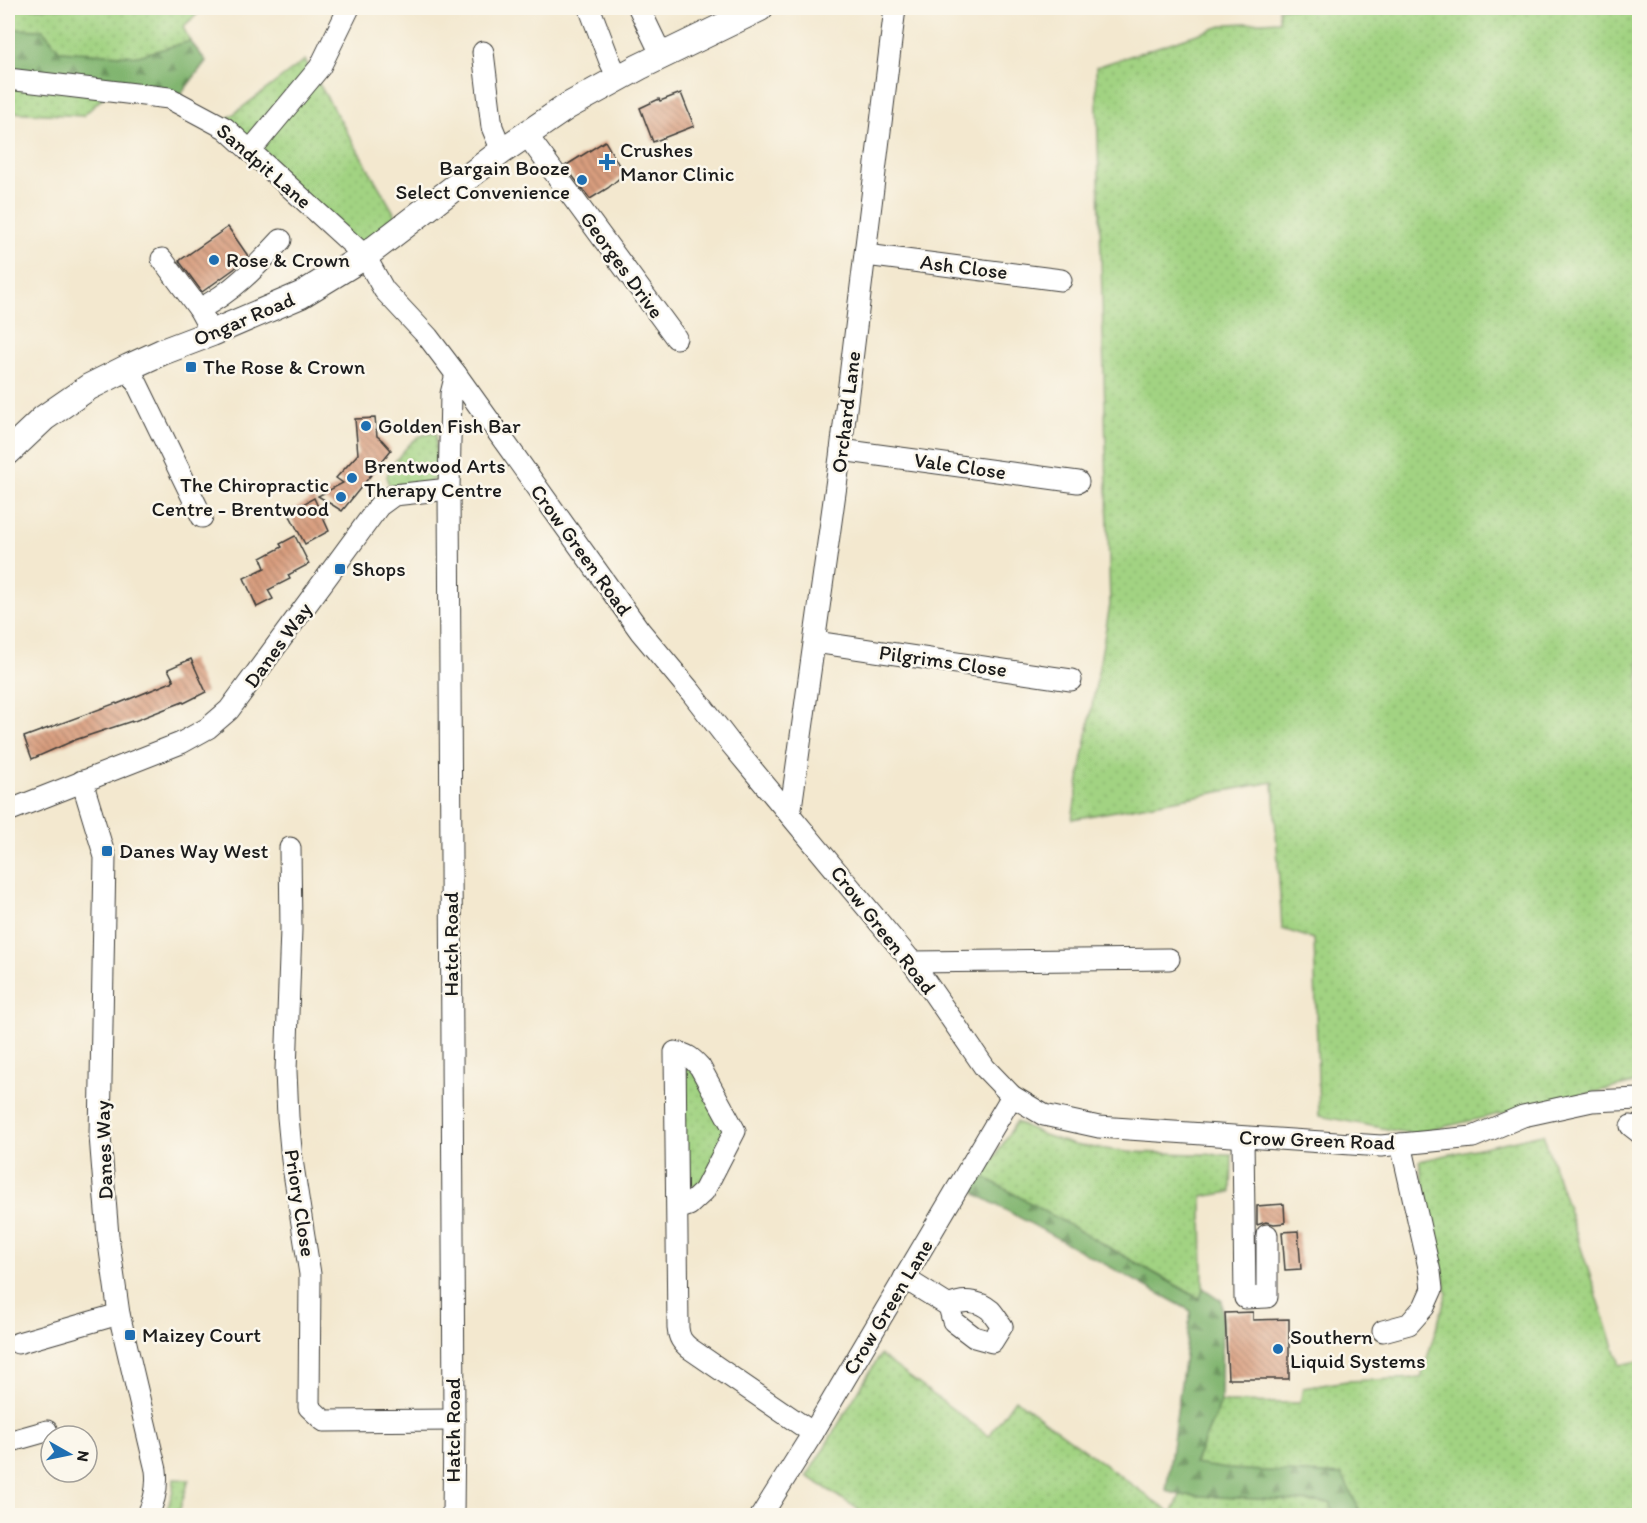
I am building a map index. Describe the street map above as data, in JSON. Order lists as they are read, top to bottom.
{
  "streets": {
    "main road": ["Ongar Road"],
    "street": [
      "Sandpit Lane",
      "Georges Drive",
      "Ash Close",
      "Orchard Lane",
      "Vale Close",
      "Crow Green Road",
      "Danes Way",
      "Pilgrims Close",
      "Hatch Road",
      "Priory Close",
      "Crow Green Lane"
    ]
  },
  "crossings": [
    ["Sandpit Lane", "Ongar Road"],
    ["Sandpit Lane", "Crow Green Road"],
    ["Georges Drive", "Ongar Road"],
    ["Ash Close", "Orchard Lane"],
    ["Ongar Road", "Crow Green Road"],
    ["Orchard Lane", "Vale Close"],
    ["Orchard Lane", "Crow Green Road"],
    ["Orchard Lane", "Pilgrims Close"],
    ["Crow Green Road", "Hatch Road"],
    ["Crow Green Road", "Crow Green Lane"],
    ["Danes Way", "Hatch Road"],
    ["Hatch Road", "Priory Close"]
  ],
  "places": {
    "health": ["Crushes Manor Clinic"],
    "other": [
      "Bargain Booze Select Convenience",
      "Rose & Crown",
      "Golden Fish Bar",
      "Brentwood Arts Therapy Centre",
      "The Chiropractic Centre - Brentwood",
      "Southern Liquid Systems"
    ],
    "transit": [
      "The Rose & Crown",
      "Shops",
      "Danes Way West",
      "Maizey Court"
    ]
  },
  "north": "right"
}
